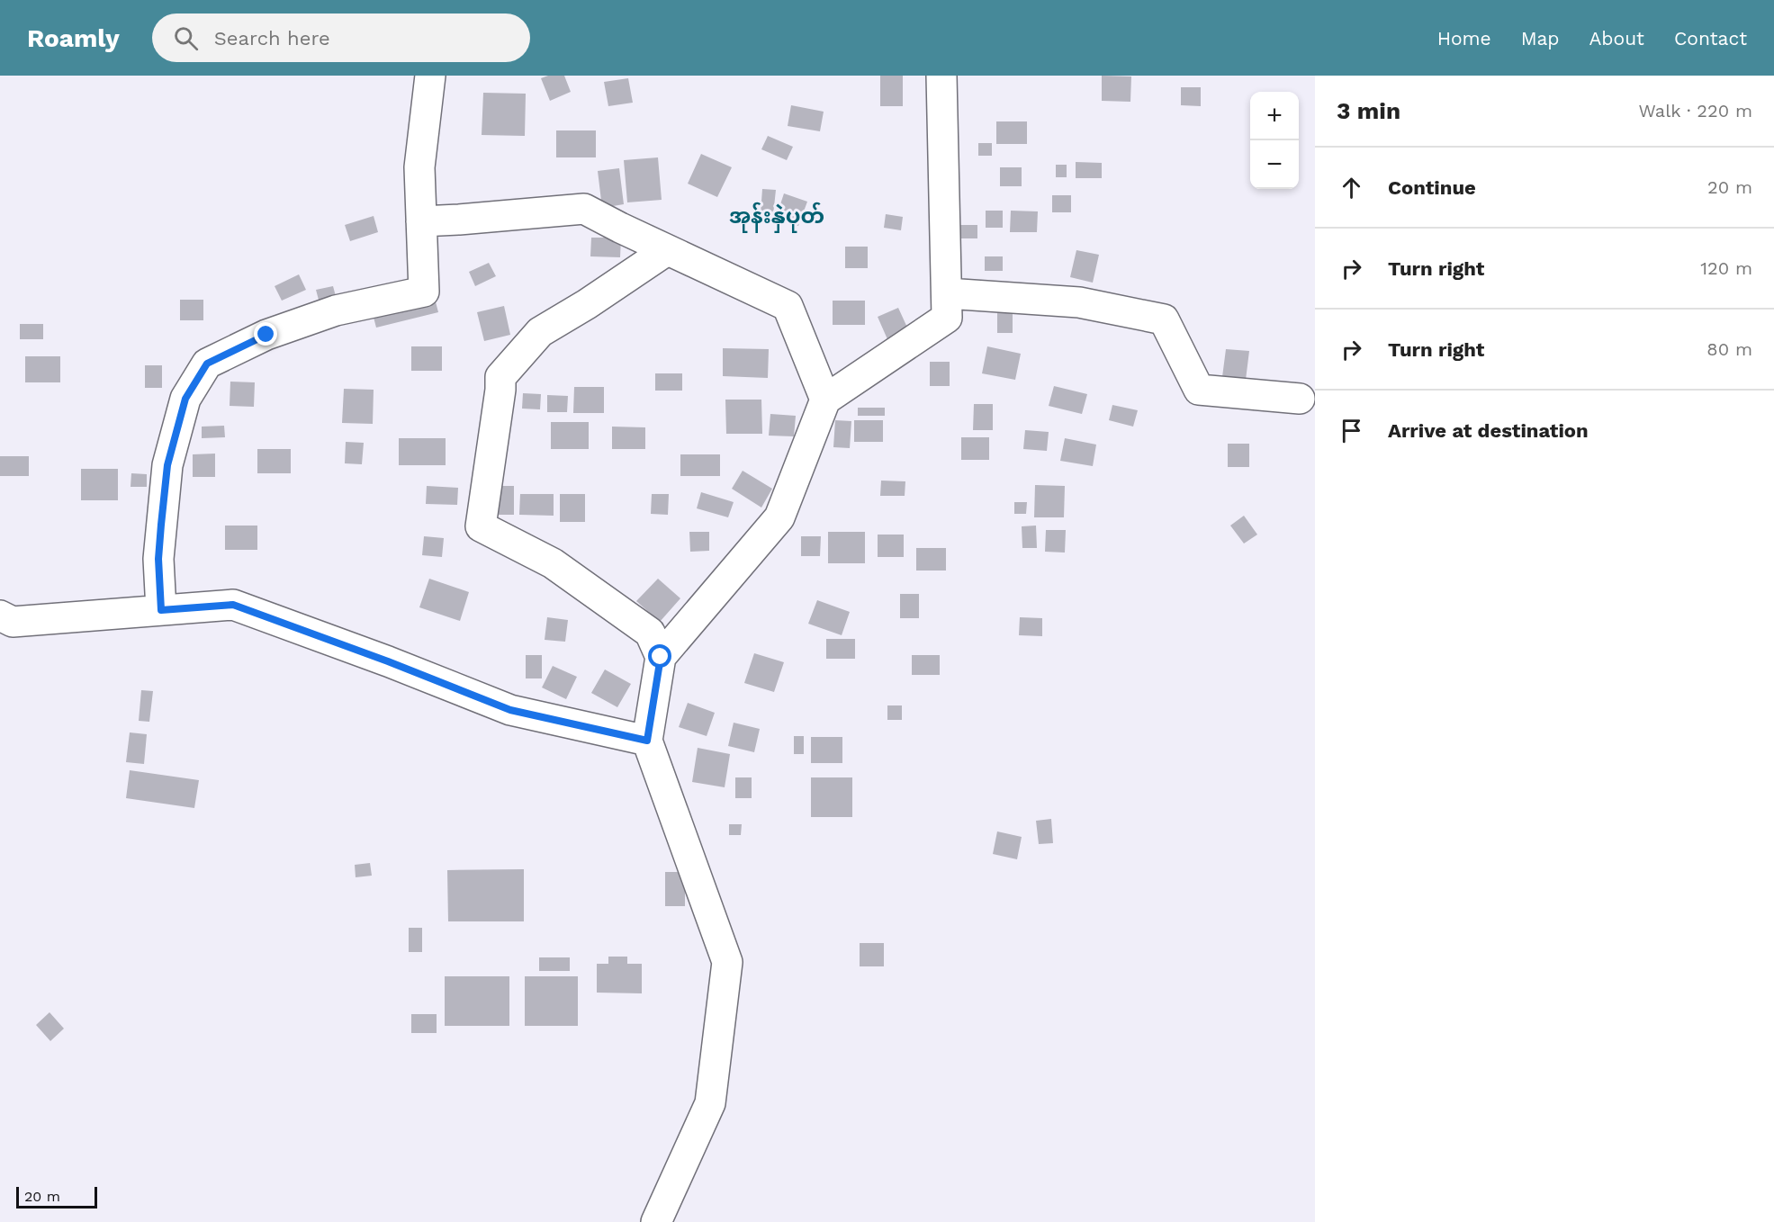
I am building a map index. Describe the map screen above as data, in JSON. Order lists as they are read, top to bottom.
{
  "districts": ["အုန်းနှဲပုတ်"],
  "scale_bar": "20 m",
  "page": {
    "header": "Roamly",
    "search": "Search here",
    "nav": [
      "Home",
      "Map",
      "About",
      "Contact"
    ],
    "heading": ["3 min", "Walk · 220 m"],
    "map_buttons": ["+", "−"],
    "list": [
      ["Continue", "20 m"],
      ["Turn right", "120 m"],
      ["Turn right", "80 m"],
      "Arrive at destination"
    ],
    "scale": "20 m"
  }
}
